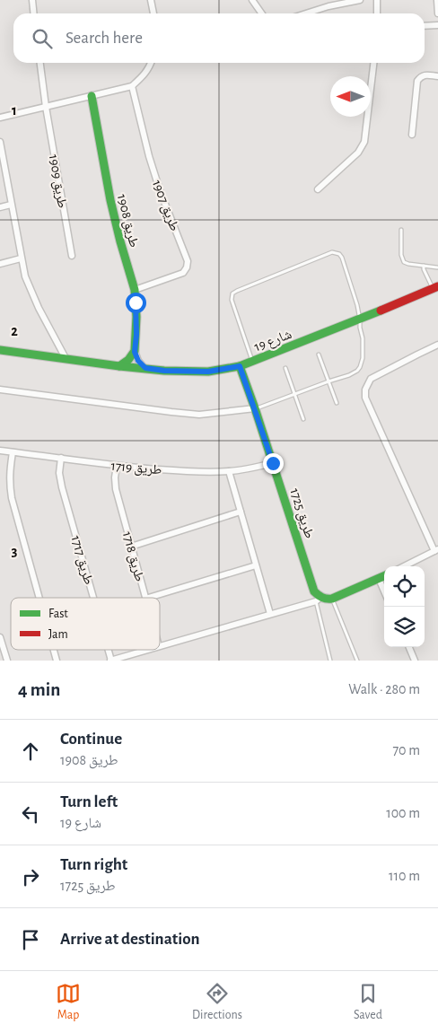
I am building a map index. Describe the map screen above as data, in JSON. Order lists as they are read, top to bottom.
{
  "streets": {
    "street": [
      "طريق 1909",
      "طريق 1907",
      "طريق 1908",
      "شارع 19",
      "طريق 1719",
      "طريق 1725",
      "طريق 1718",
      "طريق 1717"
    ]
  },
  "crossings": [
    ["طريق 1907", "طريق 1908"],
    ["شارع 19", "طريق 1725"],
    ["طريق 1719", "طريق 1725"],
    ["طريق 1719", "طريق 1718"],
    ["طريق 1719", "طريق 1717"]
  ],
  "legend": ["Fast", "Jam"],
  "north": "left",
  "page": {
    "search": "Search here",
    "heading": ["4 min", "Walk · 280 m"],
    "list": [
      ["Continue", "طريق 1908", "70 m"],
      ["Turn left", "شارع 19", "100 m"],
      ["Turn right", "طريق 1725", "110 m"],
      "Arrive at destination"
    ],
    "nav": ["Map", "Directions", "Saved"]
  },
  "grid": {
    "rows": ["1", "2", "3"]
  }
}
